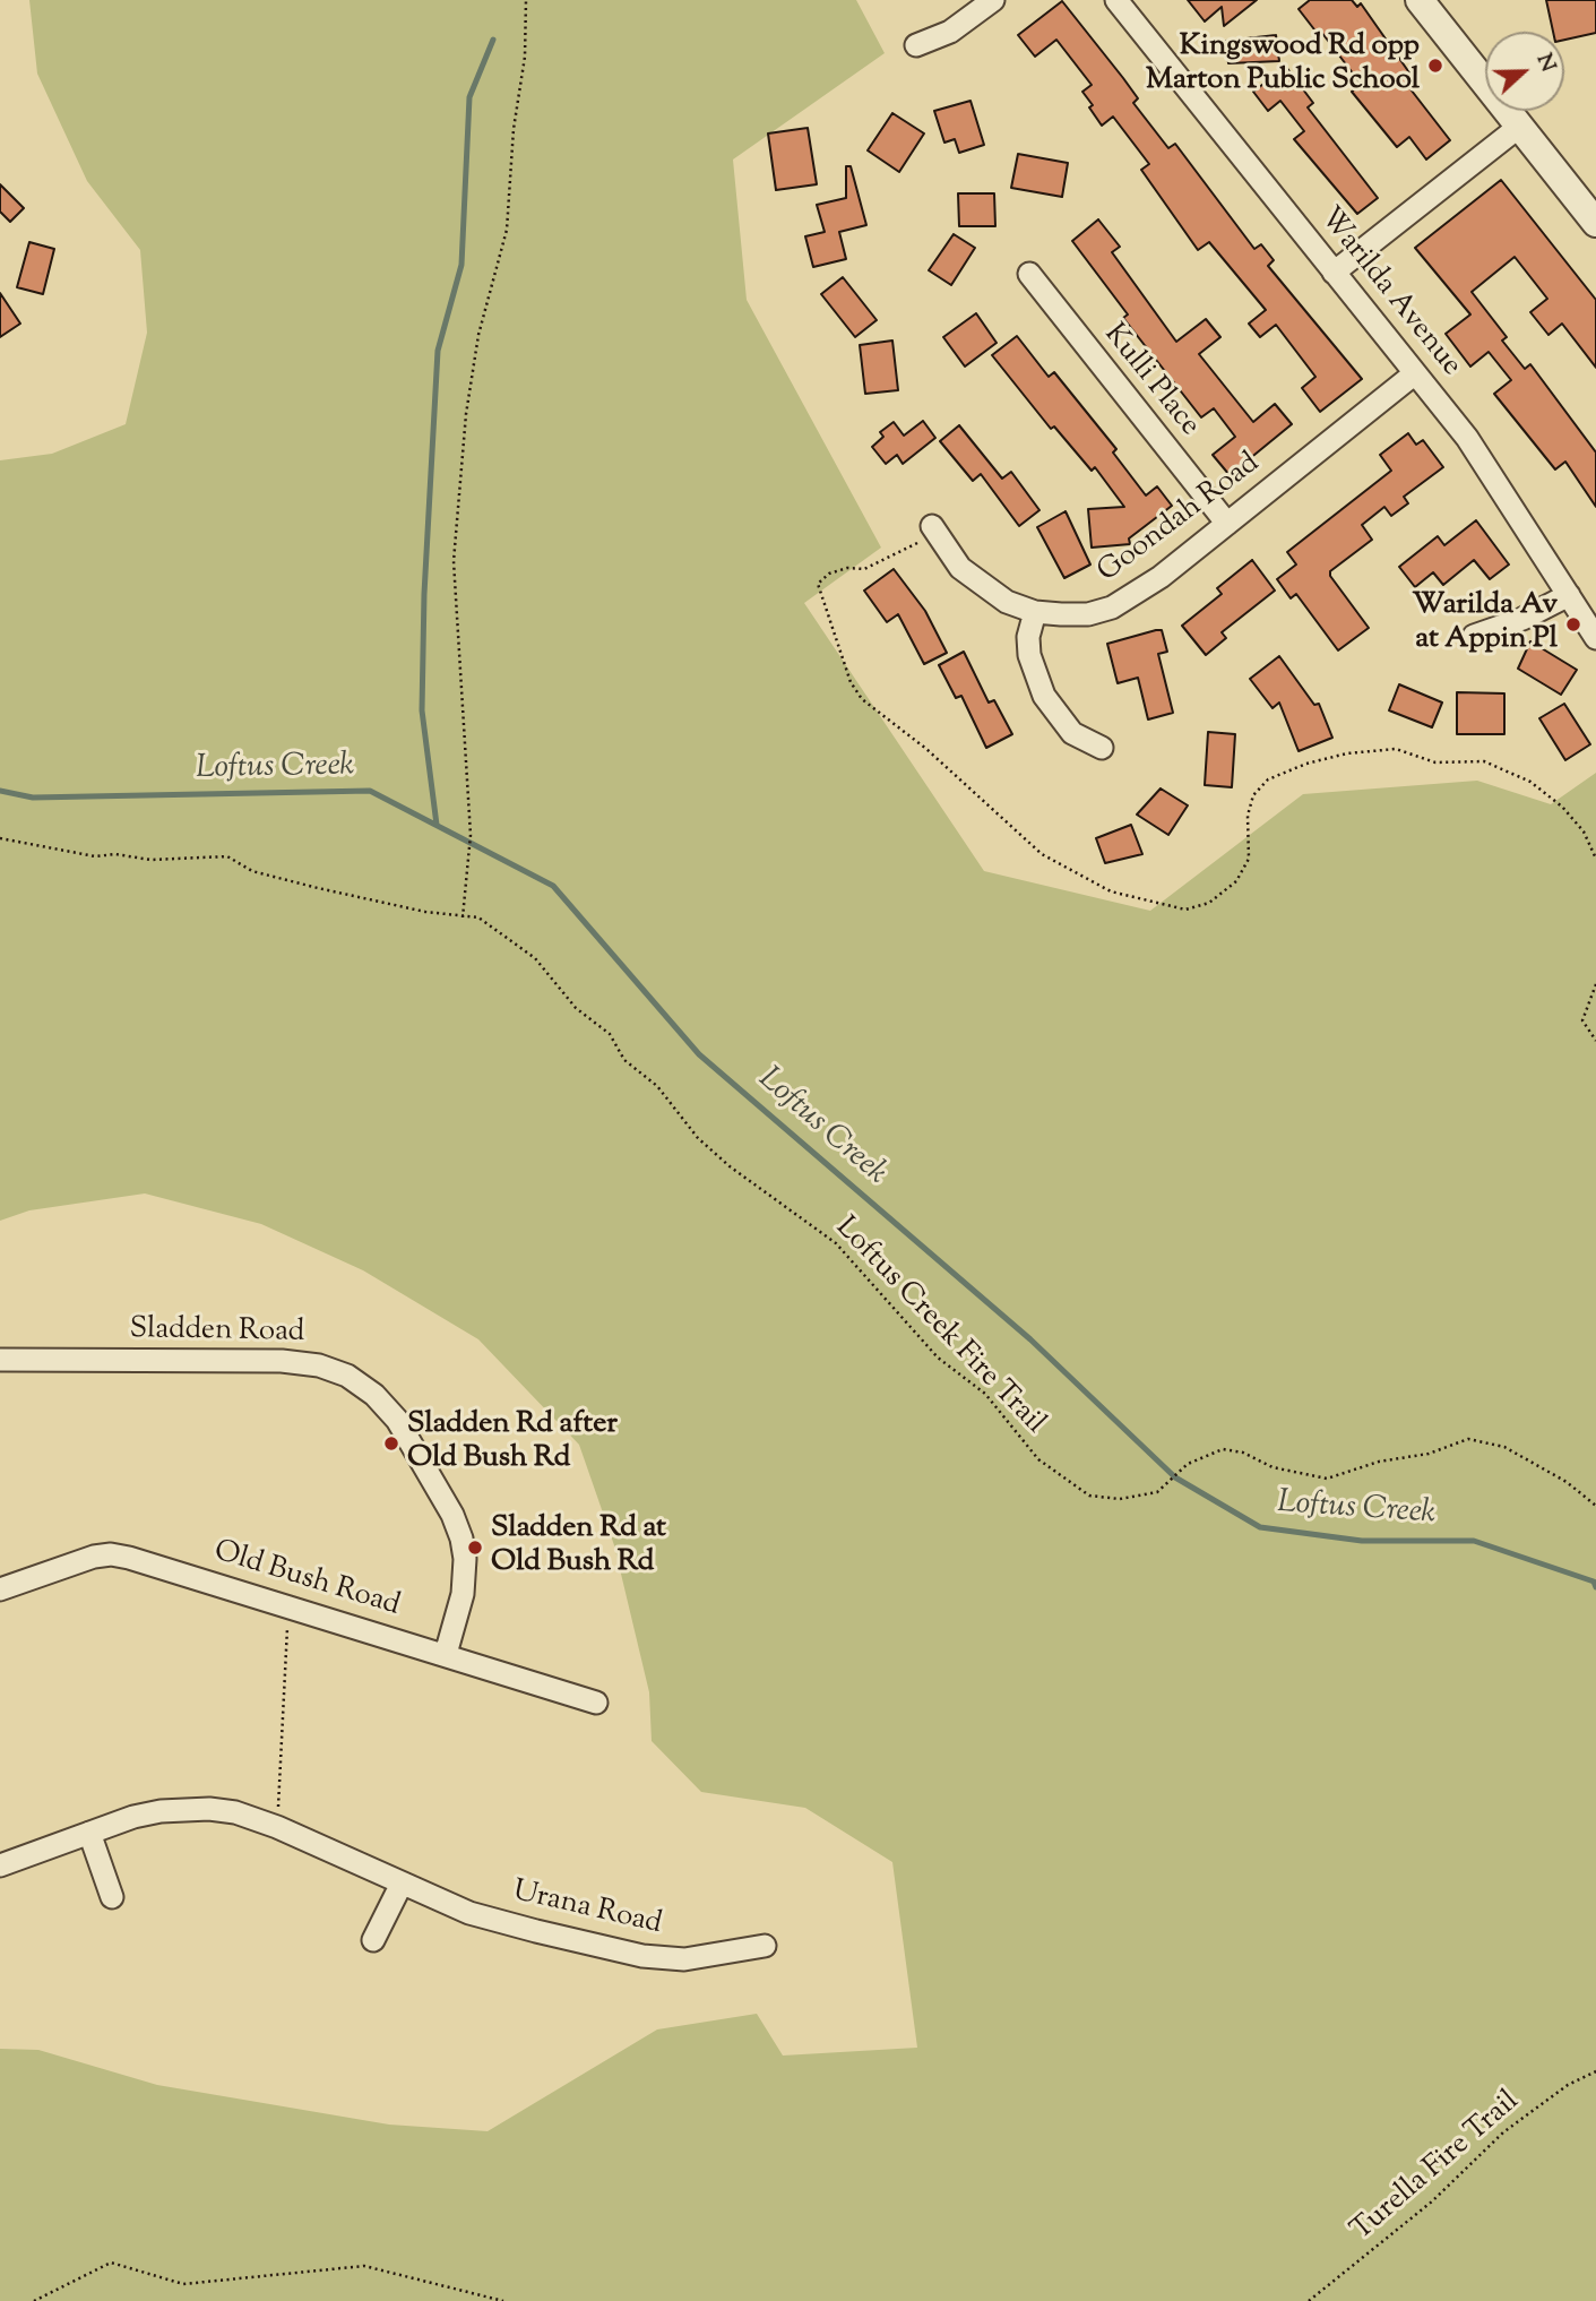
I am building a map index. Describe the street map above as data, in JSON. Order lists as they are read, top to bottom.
{
  "streets": {
    "street": [
      "Warilda Avenue",
      "Kulli Place",
      "Goondah Road",
      "Sladden Road",
      "Old Bush Road",
      "Urana Road"
    ],
    "path": ["Loftus Creek Fire Trail", "Turella Fire Trail"]
  },
  "crossings": [
    ["Warilda Avenue", "Goondah Road"],
    ["Kulli Place", "Goondah Road"],
    ["Sladden Road", "Old Bush Road"]
  ],
  "water": ["Loftus Creek"],
  "places": [
    "Kingswood Rd opp Marton Public School",
    "Warilda Av at Appin Pl",
    "Sladden Rd after Old Bush Rd",
    "Sladden Rd at Old Bush Rd"
  ],
  "north": "right"
}
